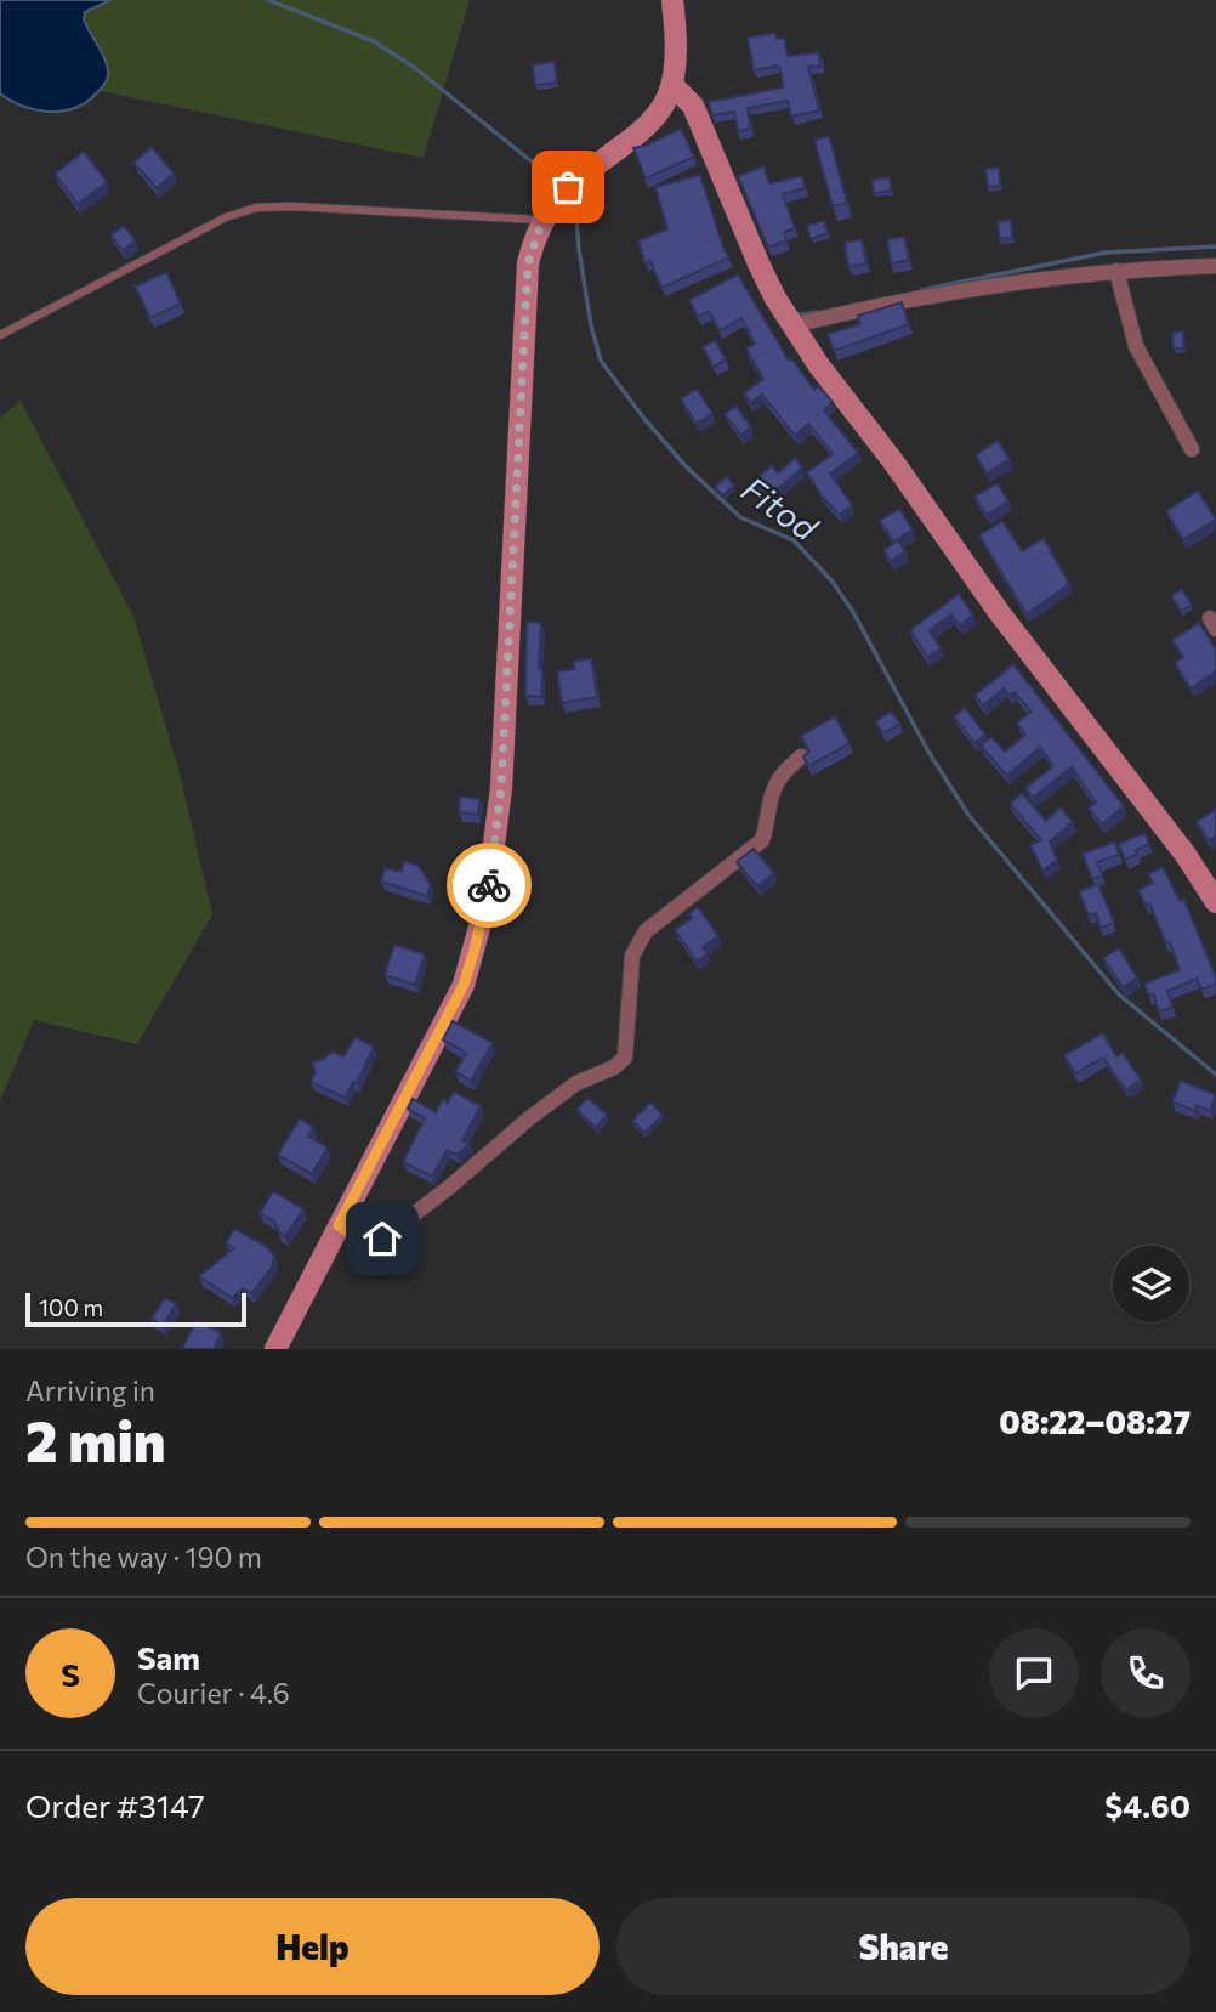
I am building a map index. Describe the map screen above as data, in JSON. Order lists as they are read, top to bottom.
{
  "water": ["Fitod"],
  "scale_bar": "100 m",
  "page": {
    "scale": "100 m",
    "heading": ["2 min", "Arriving in", "08:22–08:27"],
    "panel": [
      "Sam",
      "Courier · 4.6",
      "Order #3147",
      "$4.60"
    ],
    "bar": "On the way · 190 m",
    "round": "S",
    "buttons": ["Help", "Share"]
  }
}
